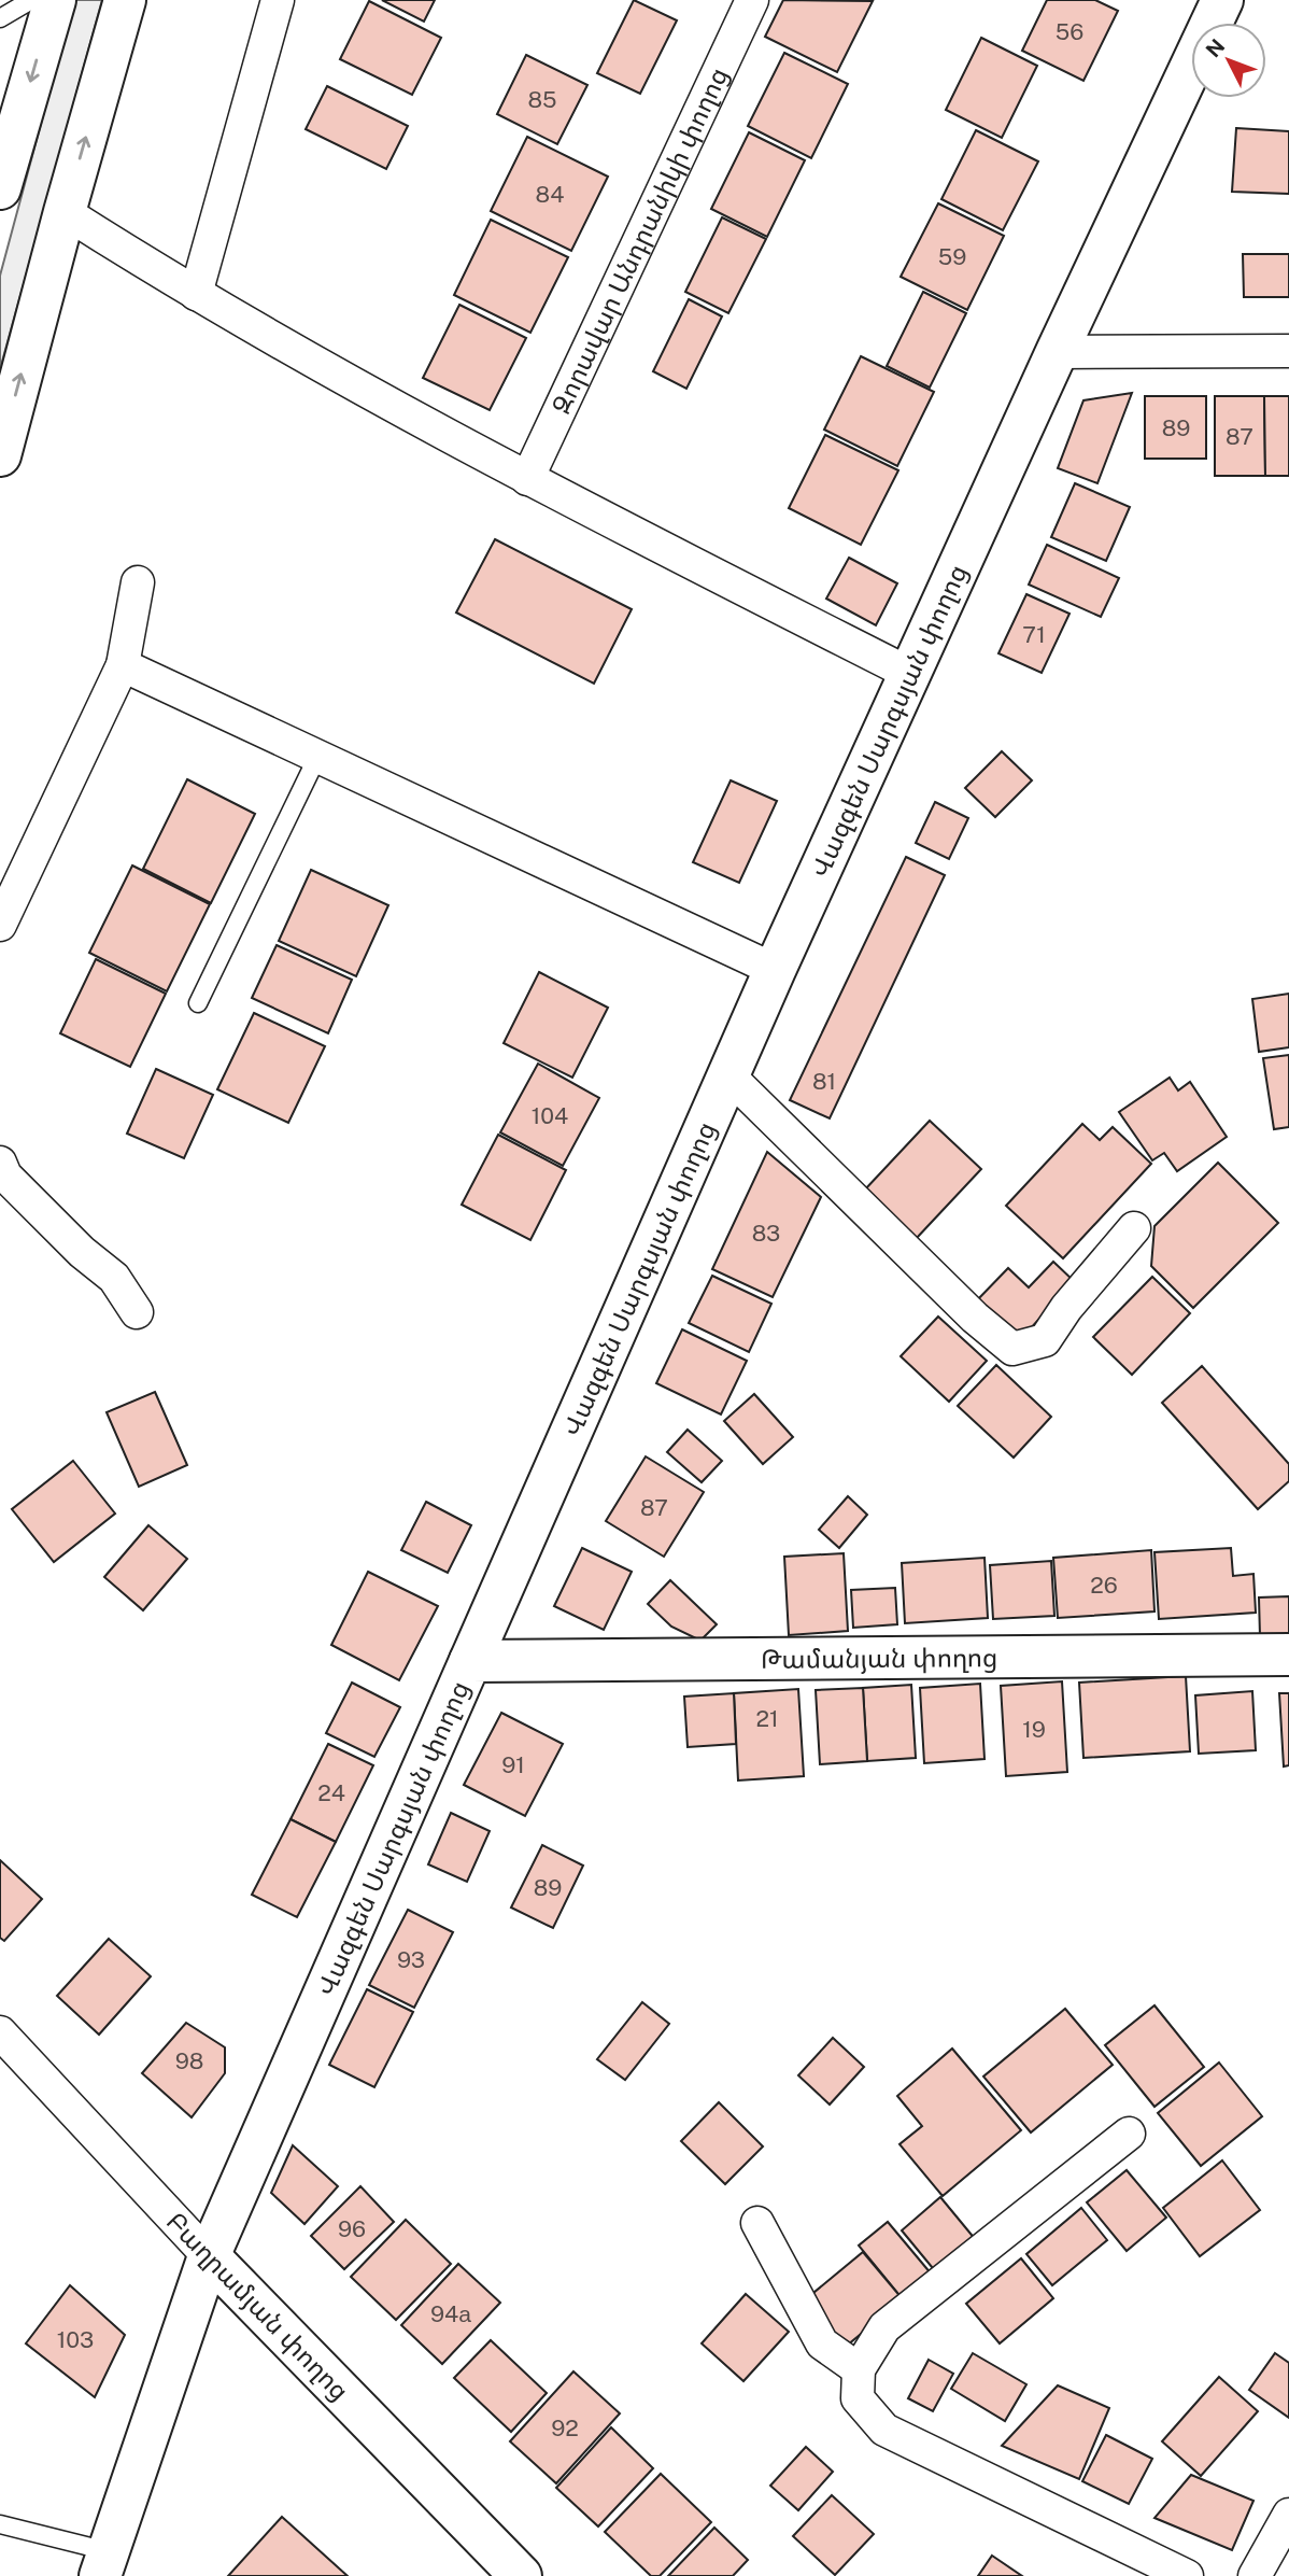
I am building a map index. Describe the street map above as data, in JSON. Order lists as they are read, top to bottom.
{
  "streets": {
    "main road": ["Վազգեն Սարգսյան փողոց", "Թամանյան փողոց", "Բաղրամյան փողոց"],
    "street": ["Զորավար Անդրանիկի փողոց"]
  },
  "crossings": [
    ["Վազգեն Սարգսյան փողոց", "Թամանյան փողոց"],
    ["Վազգեն Սարգսյան փողոց", "Բաղրամյան փողոց"]
  ],
  "house_numbers": [
    "56",
    "85",
    "84",
    "59",
    "89",
    "87",
    "71",
    "81",
    "104",
    "83",
    "87",
    "26",
    "21",
    "19",
    "91",
    "24",
    "89",
    "93",
    "98",
    "96",
    "94а",
    "103",
    "92"
  ],
  "north": "top left"
}
